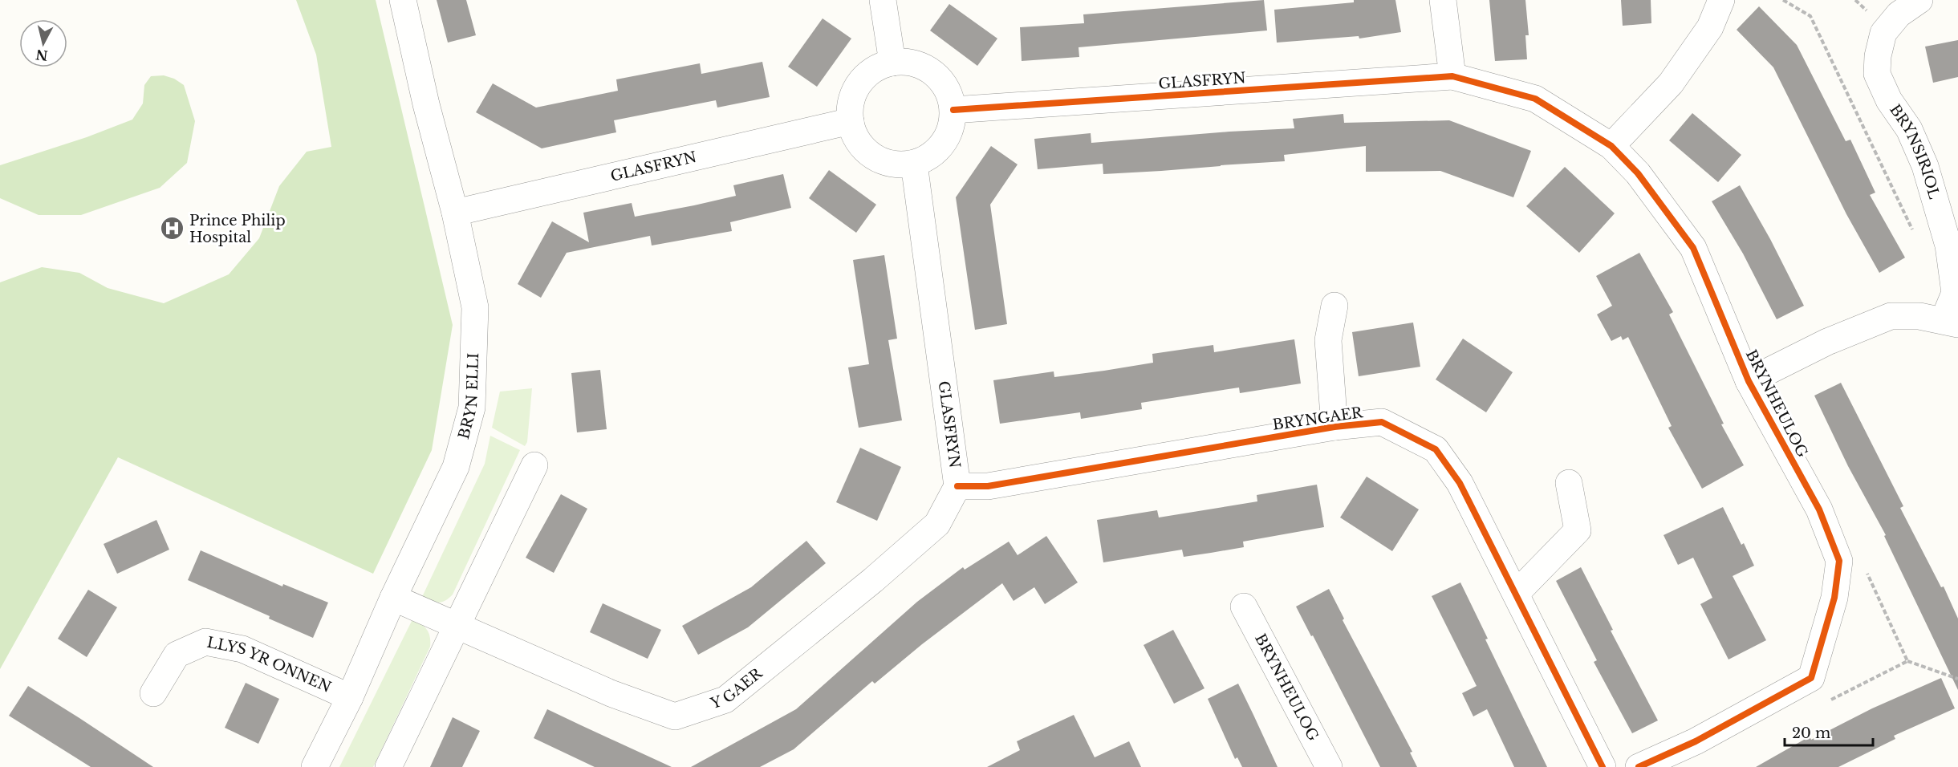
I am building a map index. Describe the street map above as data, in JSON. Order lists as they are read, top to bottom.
{
  "streets": {
    "street": [
      "GLASFRYN",
      "BRYNSIRIOL",
      "BRYN ELLI",
      "BRYNHEULOG",
      "BRYNGAER",
      "LLYS YR ONNEN",
      "Y GAER"
    ]
  },
  "crossings": [
    ["GLASFRYN", "BRYN ELLI"],
    ["GLASFRYN", "BRYNHEULOG"],
    ["GLASFRYN", "BRYNGAER"],
    ["GLASFRYN", "Y GAER"],
    ["BRYN ELLI", "LLYS YR ONNEN"],
    ["BRYN ELLI", "Y GAER"],
    ["BRYNGAER", "Y GAER"]
  ],
  "places": {
    "hospital": ["Prince Philip Hospital"]
  },
  "scale_bar": "20 m",
  "north": "bottom"
}
